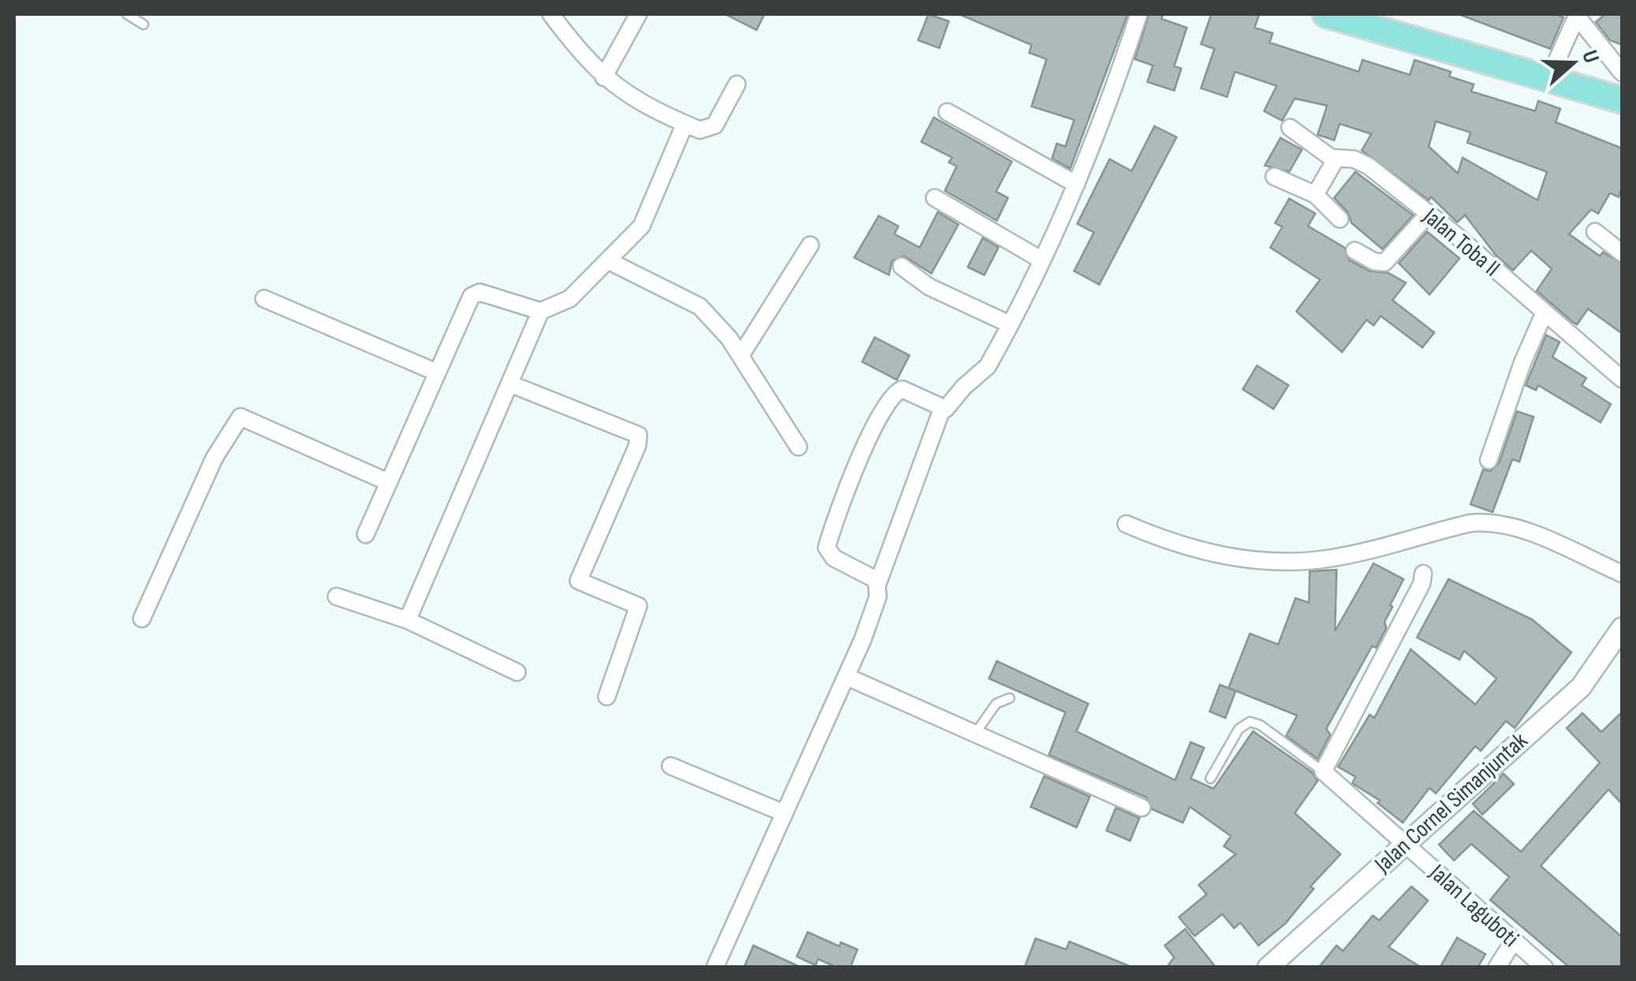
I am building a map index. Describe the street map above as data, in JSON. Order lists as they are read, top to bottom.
{
  "streets": {
    "street": ["Jalan Toba II", "Jalan Cornel Simanjuntak", "Jalan Laguboti"]
  },
  "crossings": [
    ["Jalan Cornel Simanjuntak", "Jalan Laguboti"]
  ],
  "north": "right"
}
